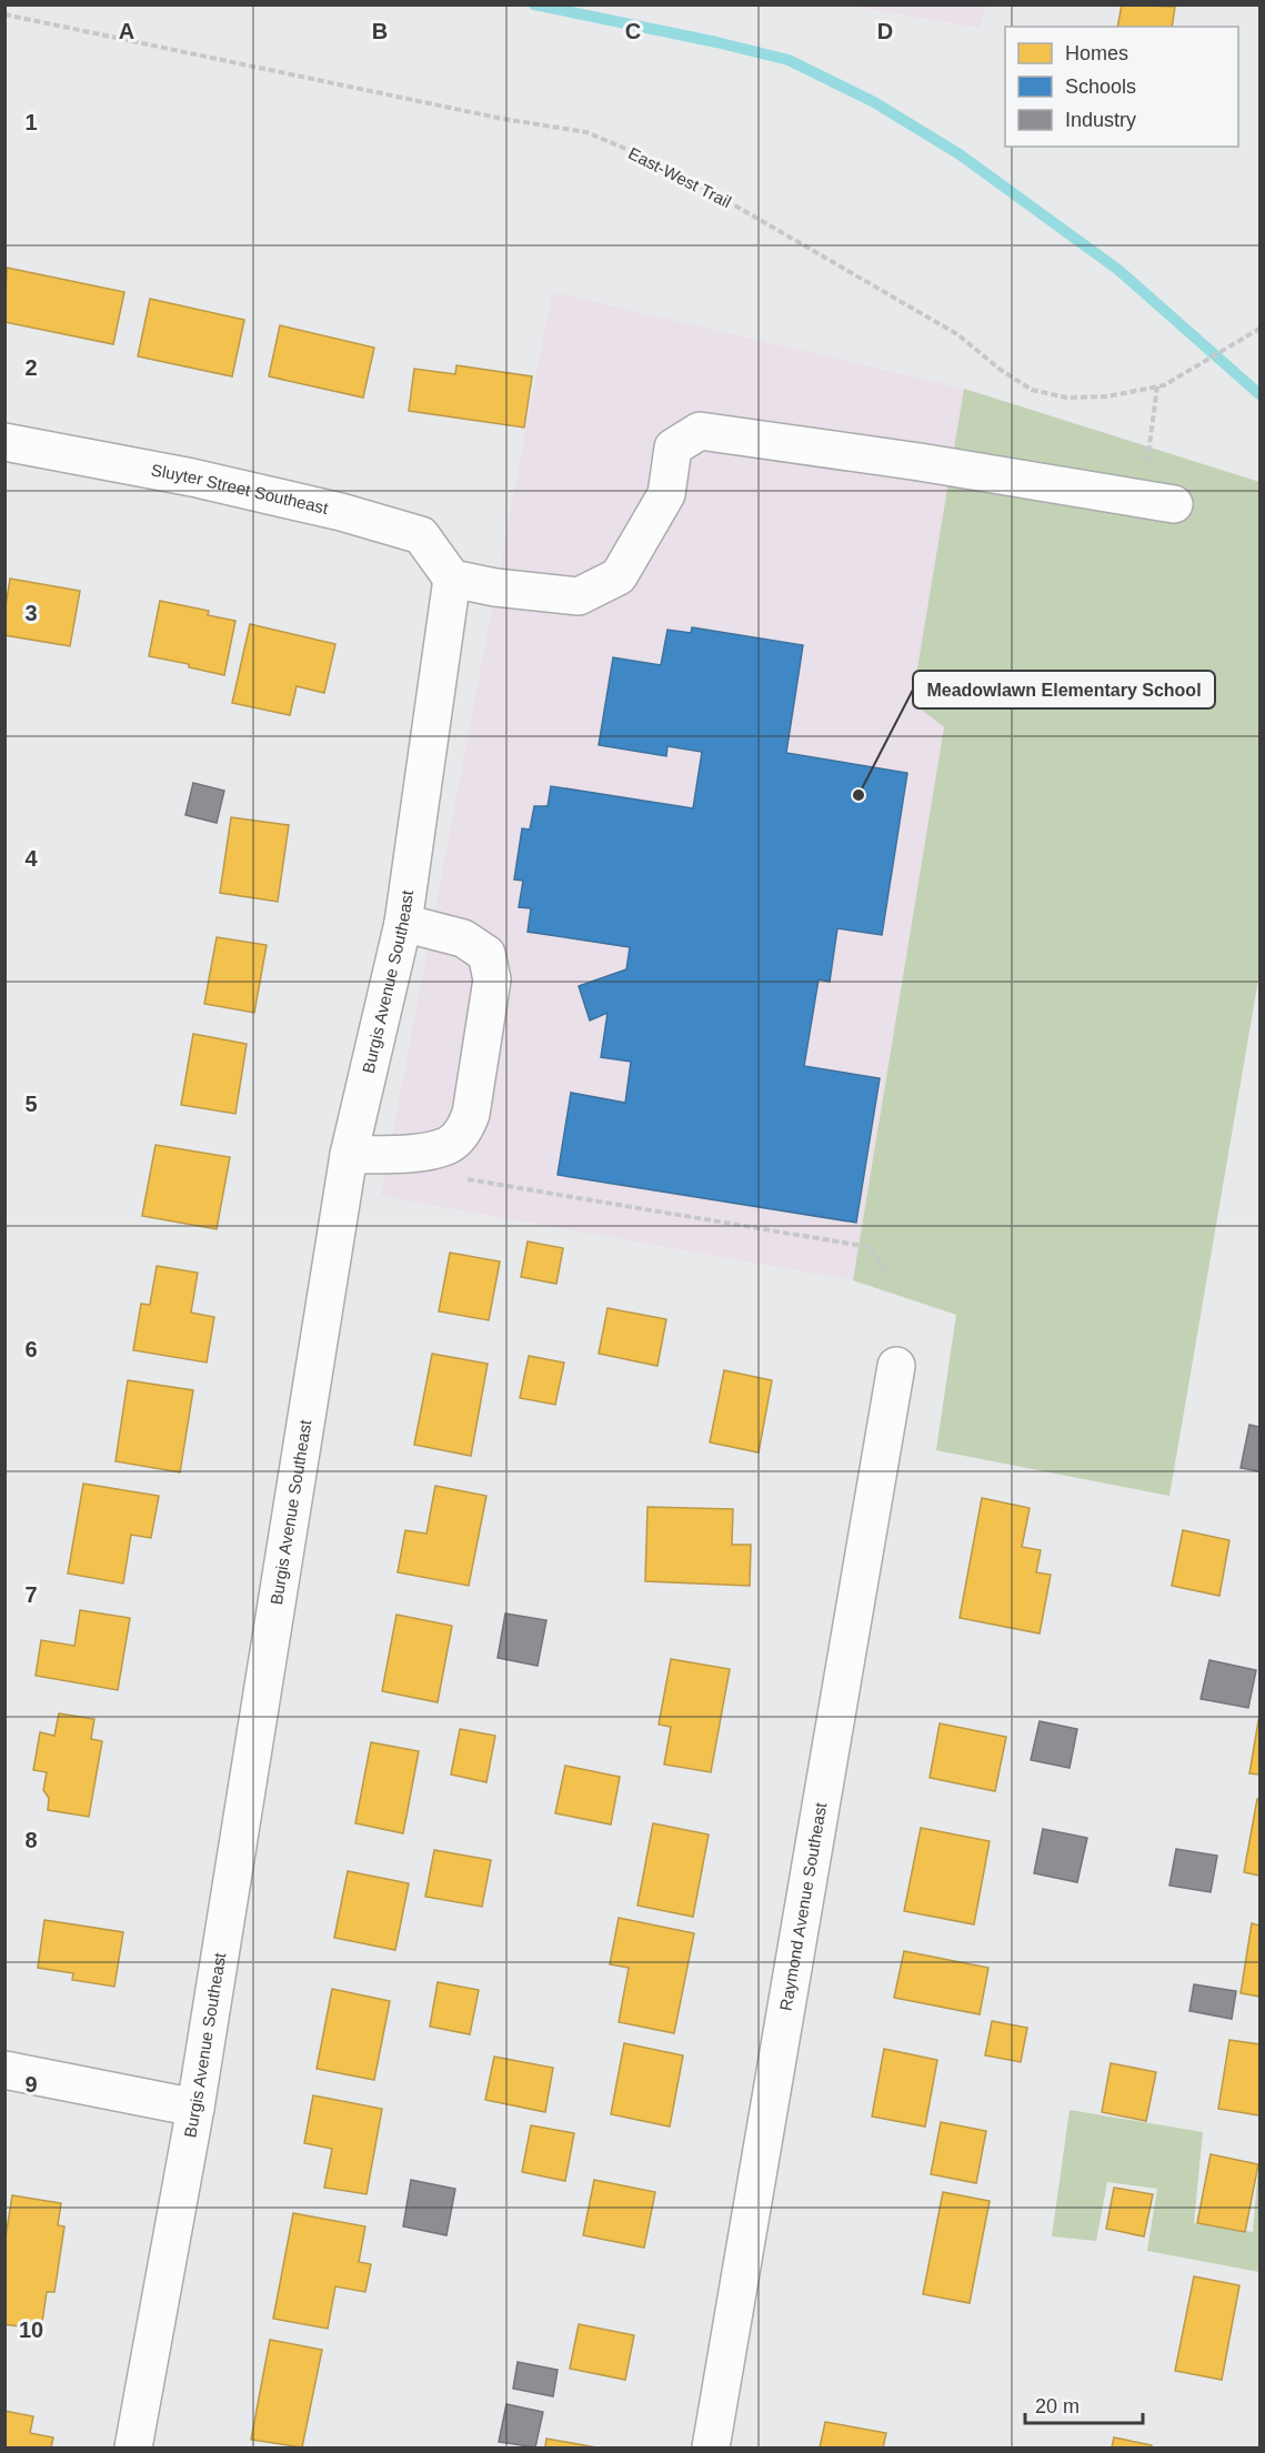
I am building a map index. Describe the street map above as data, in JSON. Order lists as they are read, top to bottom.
{
  "streets": {
    "street": ["Sluyter Street Southeast", "Burgis Avenue Southeast", "Raymond Avenue Southeast"],
    "path": ["East-West Trail"]
  },
  "crossings": [
    ["Sluyter Street Southeast", "Burgis Avenue Southeast"]
  ],
  "places": ["Meadowlawn Elementary School"],
  "legend": ["Homes", "Schools", "Industry"],
  "scale_bar": "20 m",
  "grid": {
    "columns": [
      "A",
      "B",
      "C",
      "D"
    ],
    "rows": [
      "1",
      "2",
      "3",
      "4",
      "5",
      "6",
      "7",
      "8",
      "9",
      "10"
    ]
  }
}
